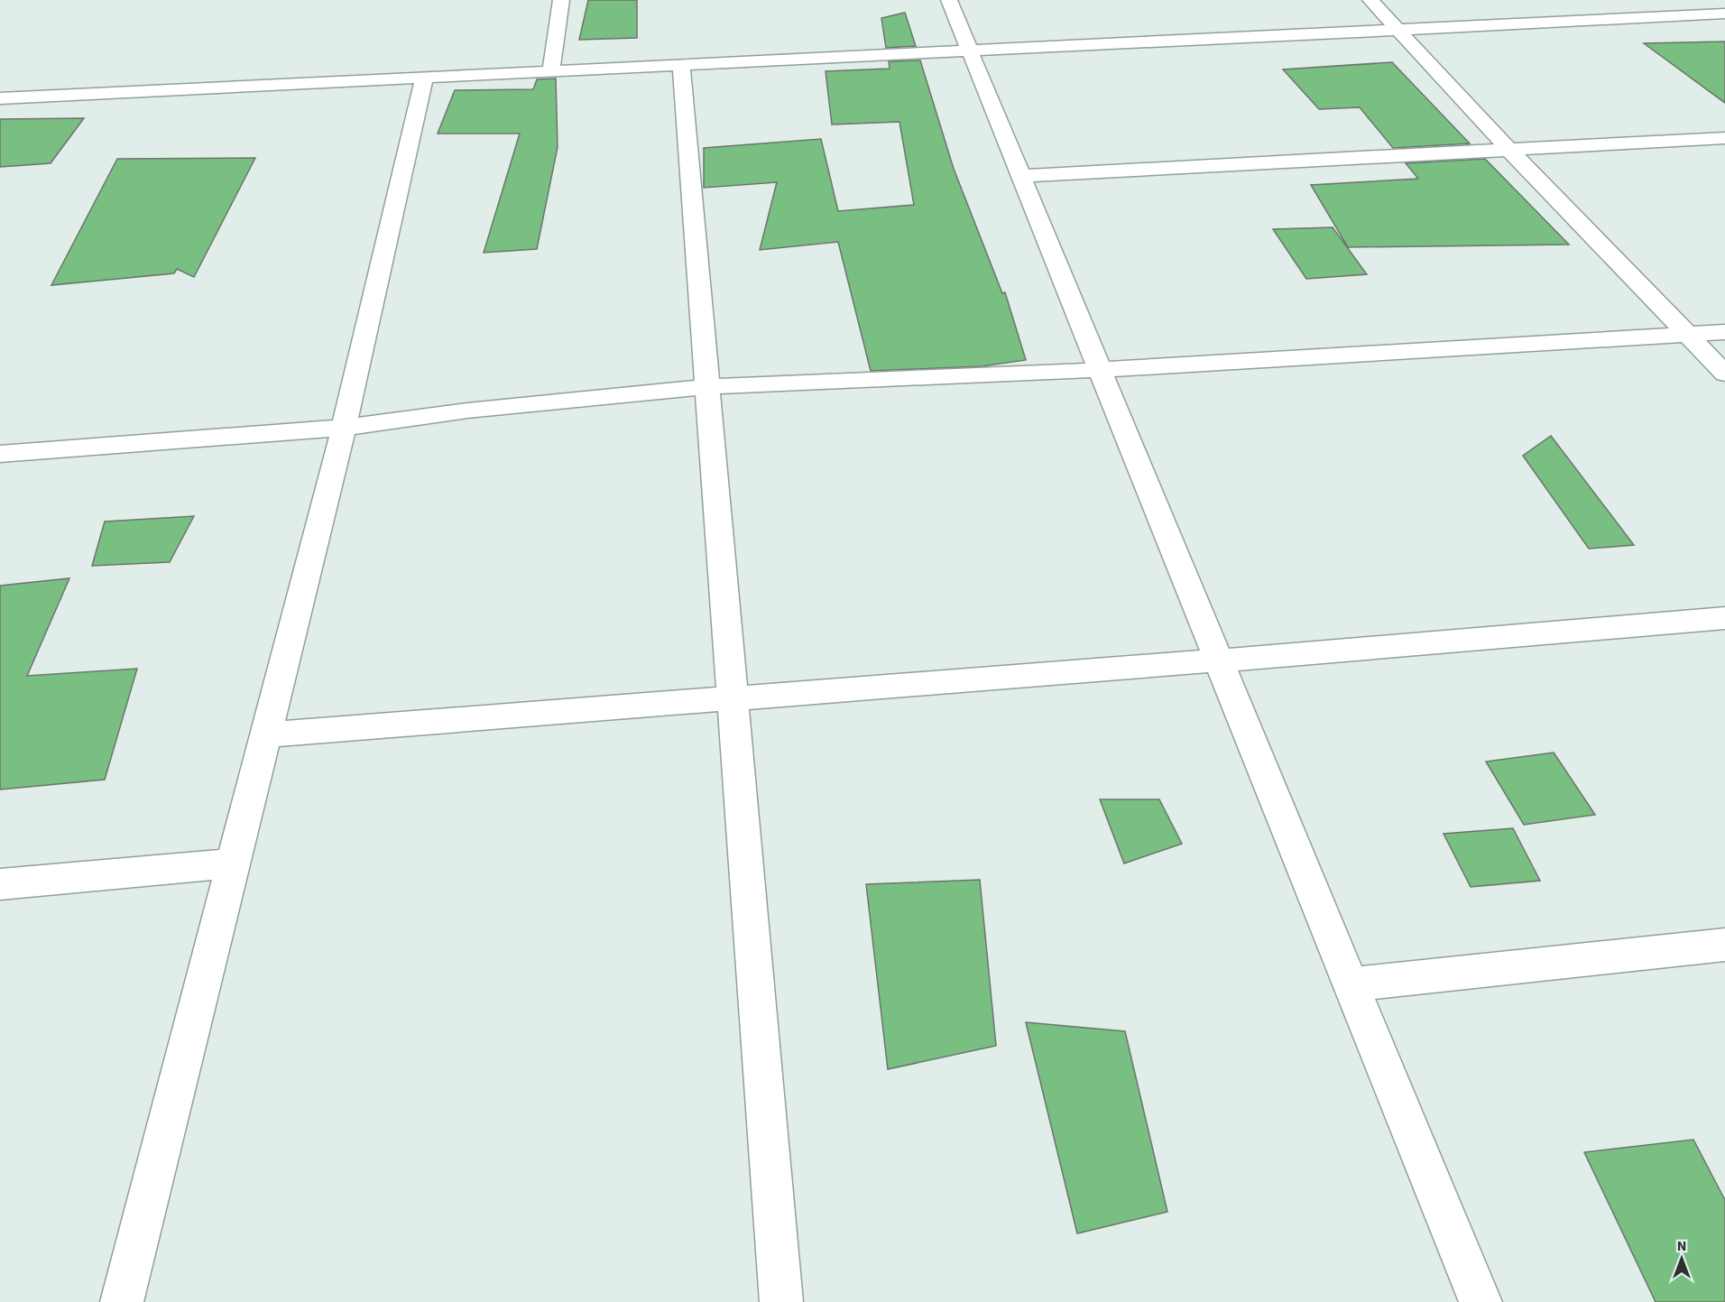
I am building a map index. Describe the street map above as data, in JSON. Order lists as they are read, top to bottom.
{
  "north": "top"
}
